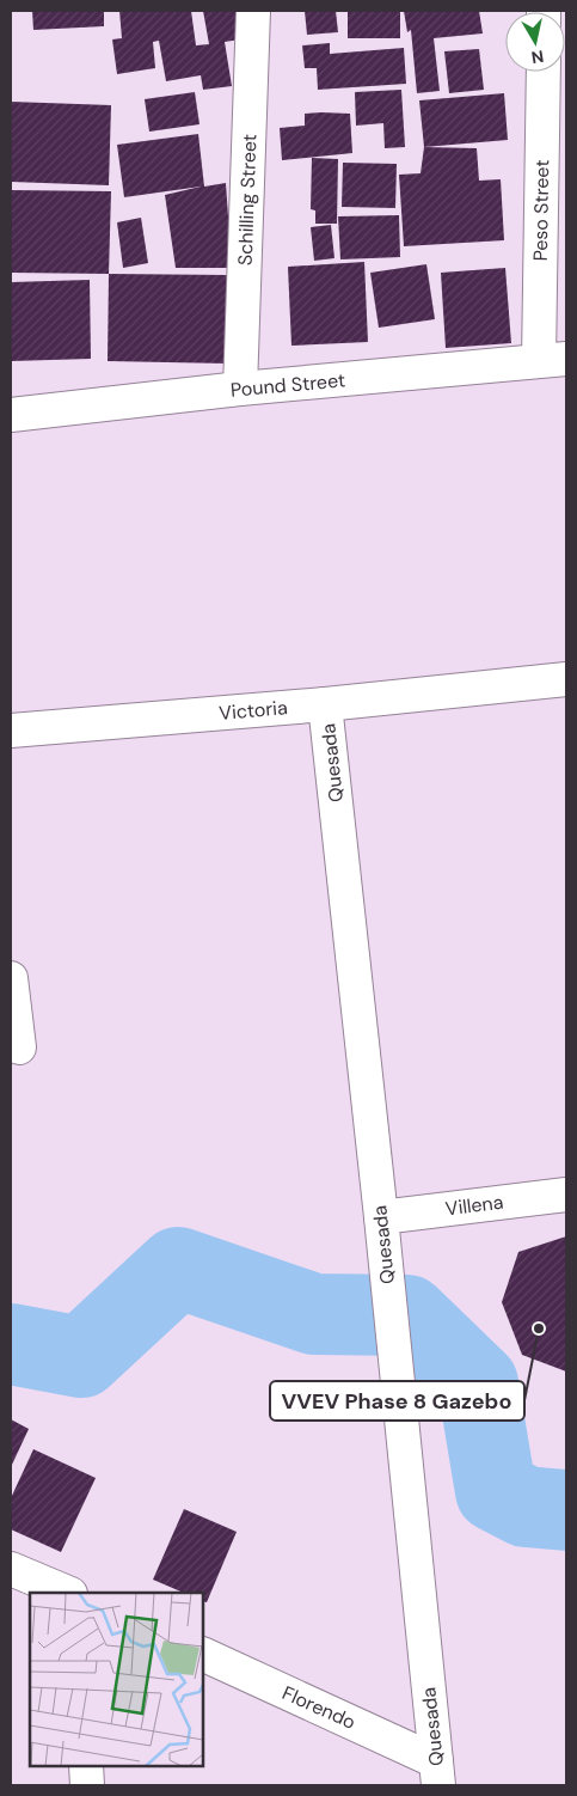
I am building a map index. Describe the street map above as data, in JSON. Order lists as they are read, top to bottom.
{
  "streets": {
    "street": [
      "Schilling Street",
      "Peso Street",
      "Pound Street",
      "Victoria",
      "Quesada",
      "Villena",
      "Florendo"
    ]
  },
  "crossings": [
    ["Schilling Street", "Pound Street"],
    ["Peso Street", "Pound Street"],
    ["Victoria", "Quesada"],
    ["Quesada", "Villena"],
    ["Quesada", "Florendo"]
  ],
  "places": ["VVEV Phase 8 Gazebo"],
  "north": "bottom"
}
